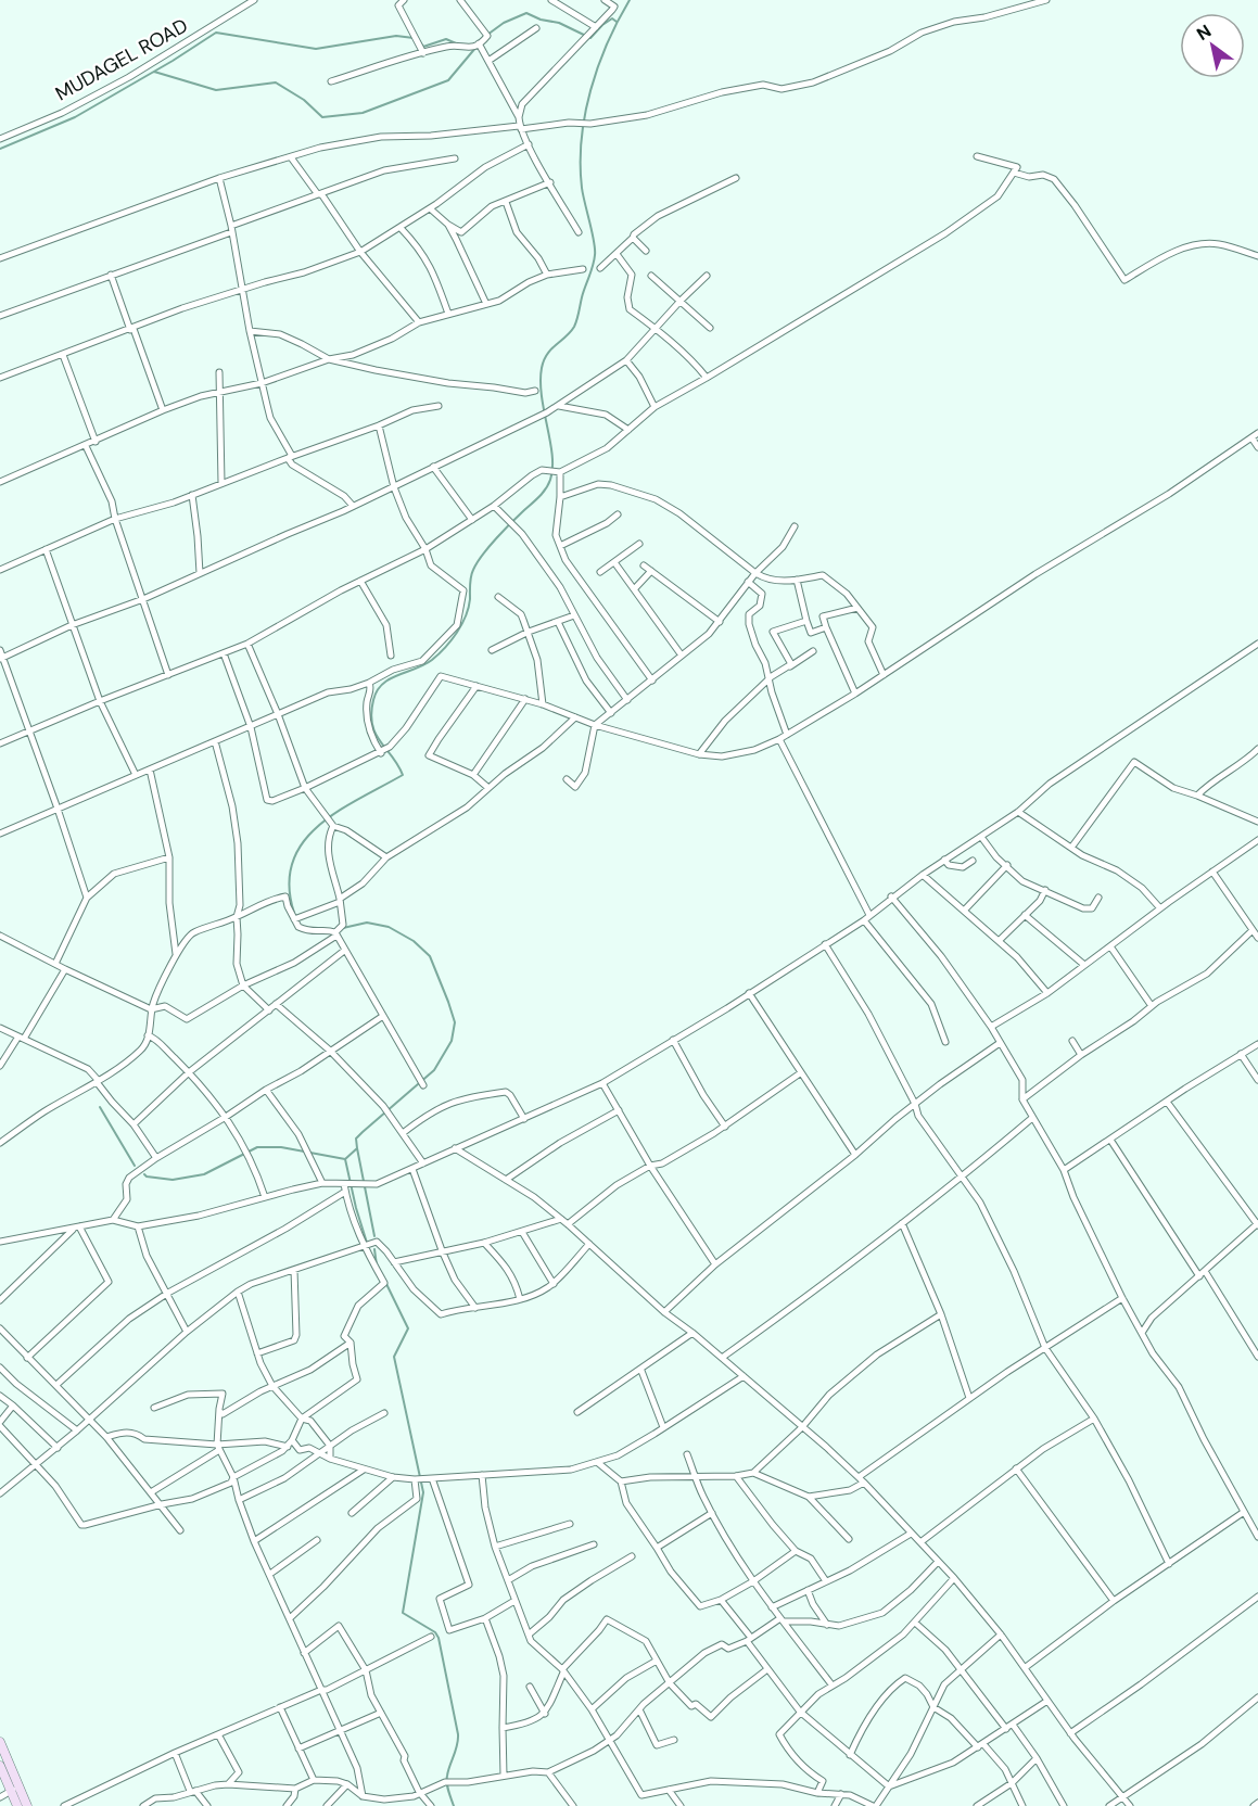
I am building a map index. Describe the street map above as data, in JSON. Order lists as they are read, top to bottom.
{
  "streets": {
    "street": ["MUDAGEL ROAD"]
  },
  "north": "top left"
}
